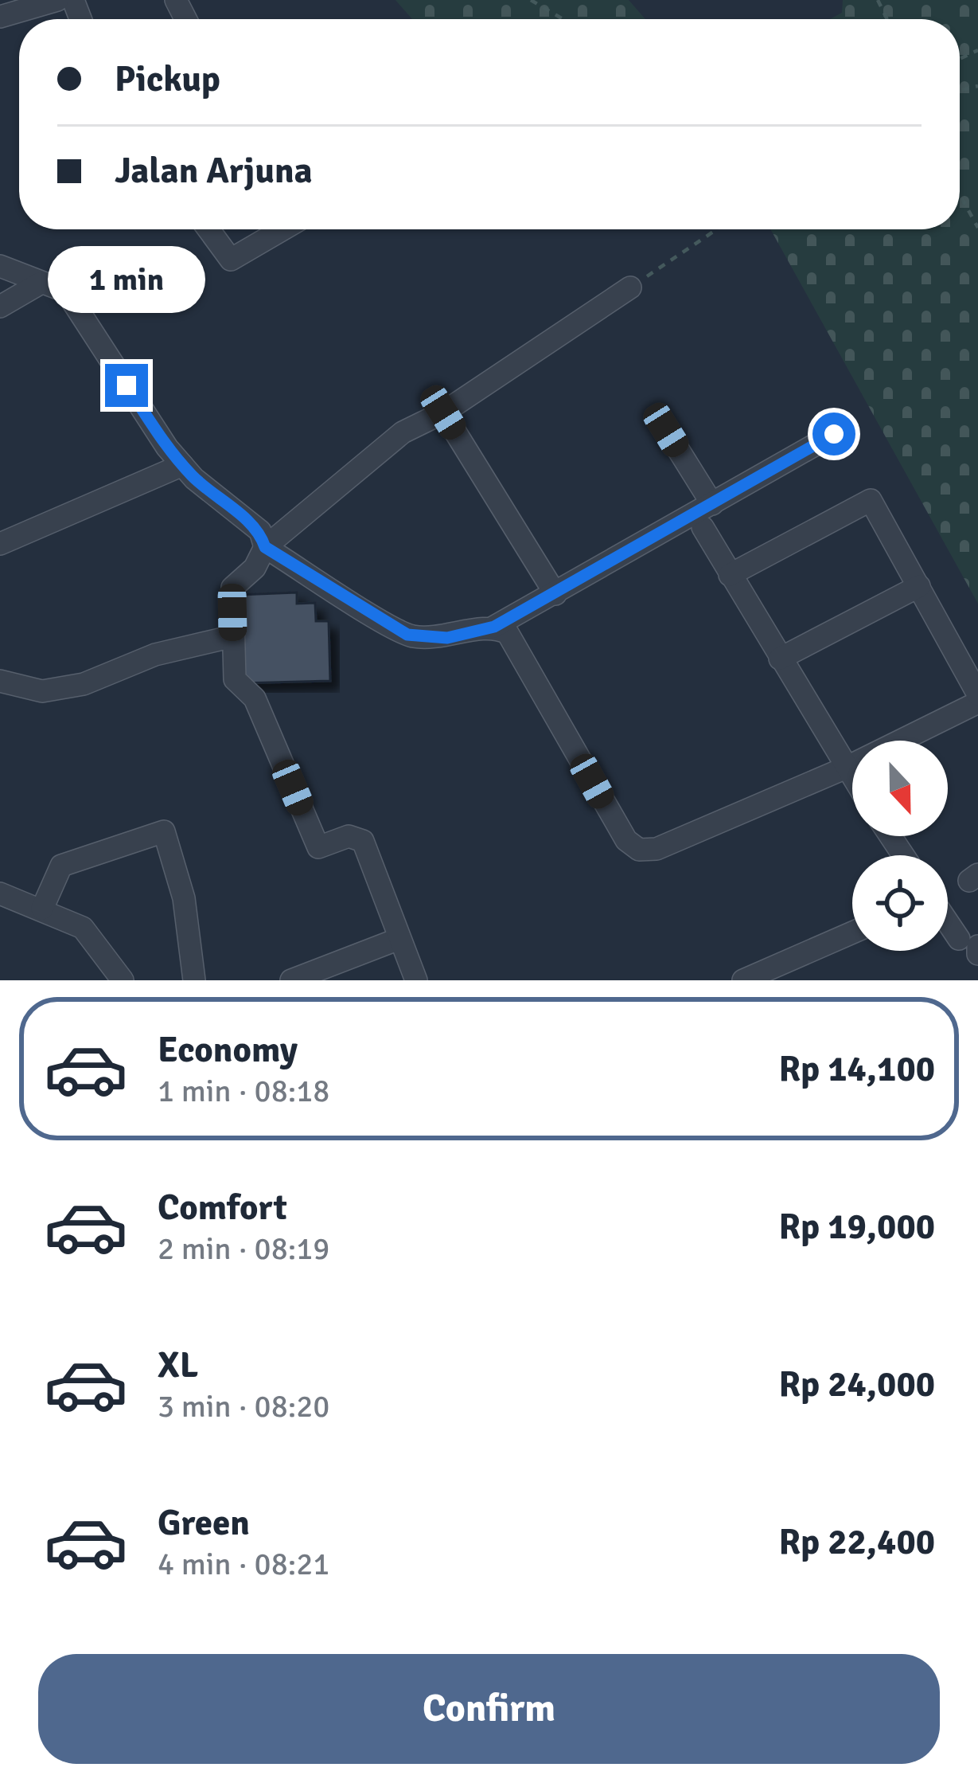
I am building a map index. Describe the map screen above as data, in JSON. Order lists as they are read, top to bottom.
{
  "north": "bottom",
  "page": {
    "banner": ["Pickup", "Jalan Arjuna"],
    "bubble": "1 min",
    "list": [
      {
        "name": "Economy",
        "note": "1 min · 08:18",
        "value": "Rp 14,100"
      },
      {
        "name": "Comfort",
        "note": "2 min · 08:19",
        "value": "Rp 19,000"
      },
      {
        "name": "XL",
        "note": "3 min · 08:20",
        "value": "Rp 24,000"
      },
      {
        "name": "Green",
        "note": "4 min · 08:21",
        "value": "Rp 22,400"
      }
    ],
    "buttons": "Confirm"
  }
}
